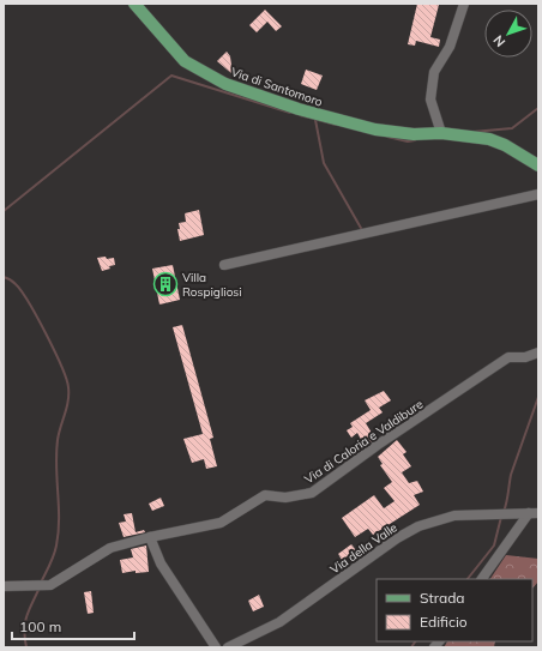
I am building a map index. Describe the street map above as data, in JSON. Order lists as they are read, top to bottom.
{
  "streets": {
    "main road": ["Via di Santomoro"],
    "street": ["Via di Caloria e Valdibure", "Via della Valle"]
  },
  "places": {
    "building": ["Villa Rospigliosi"]
  },
  "legend": ["Strada", "Edificio"],
  "scale_bar": "100 m",
  "north": "bottom left"
}
